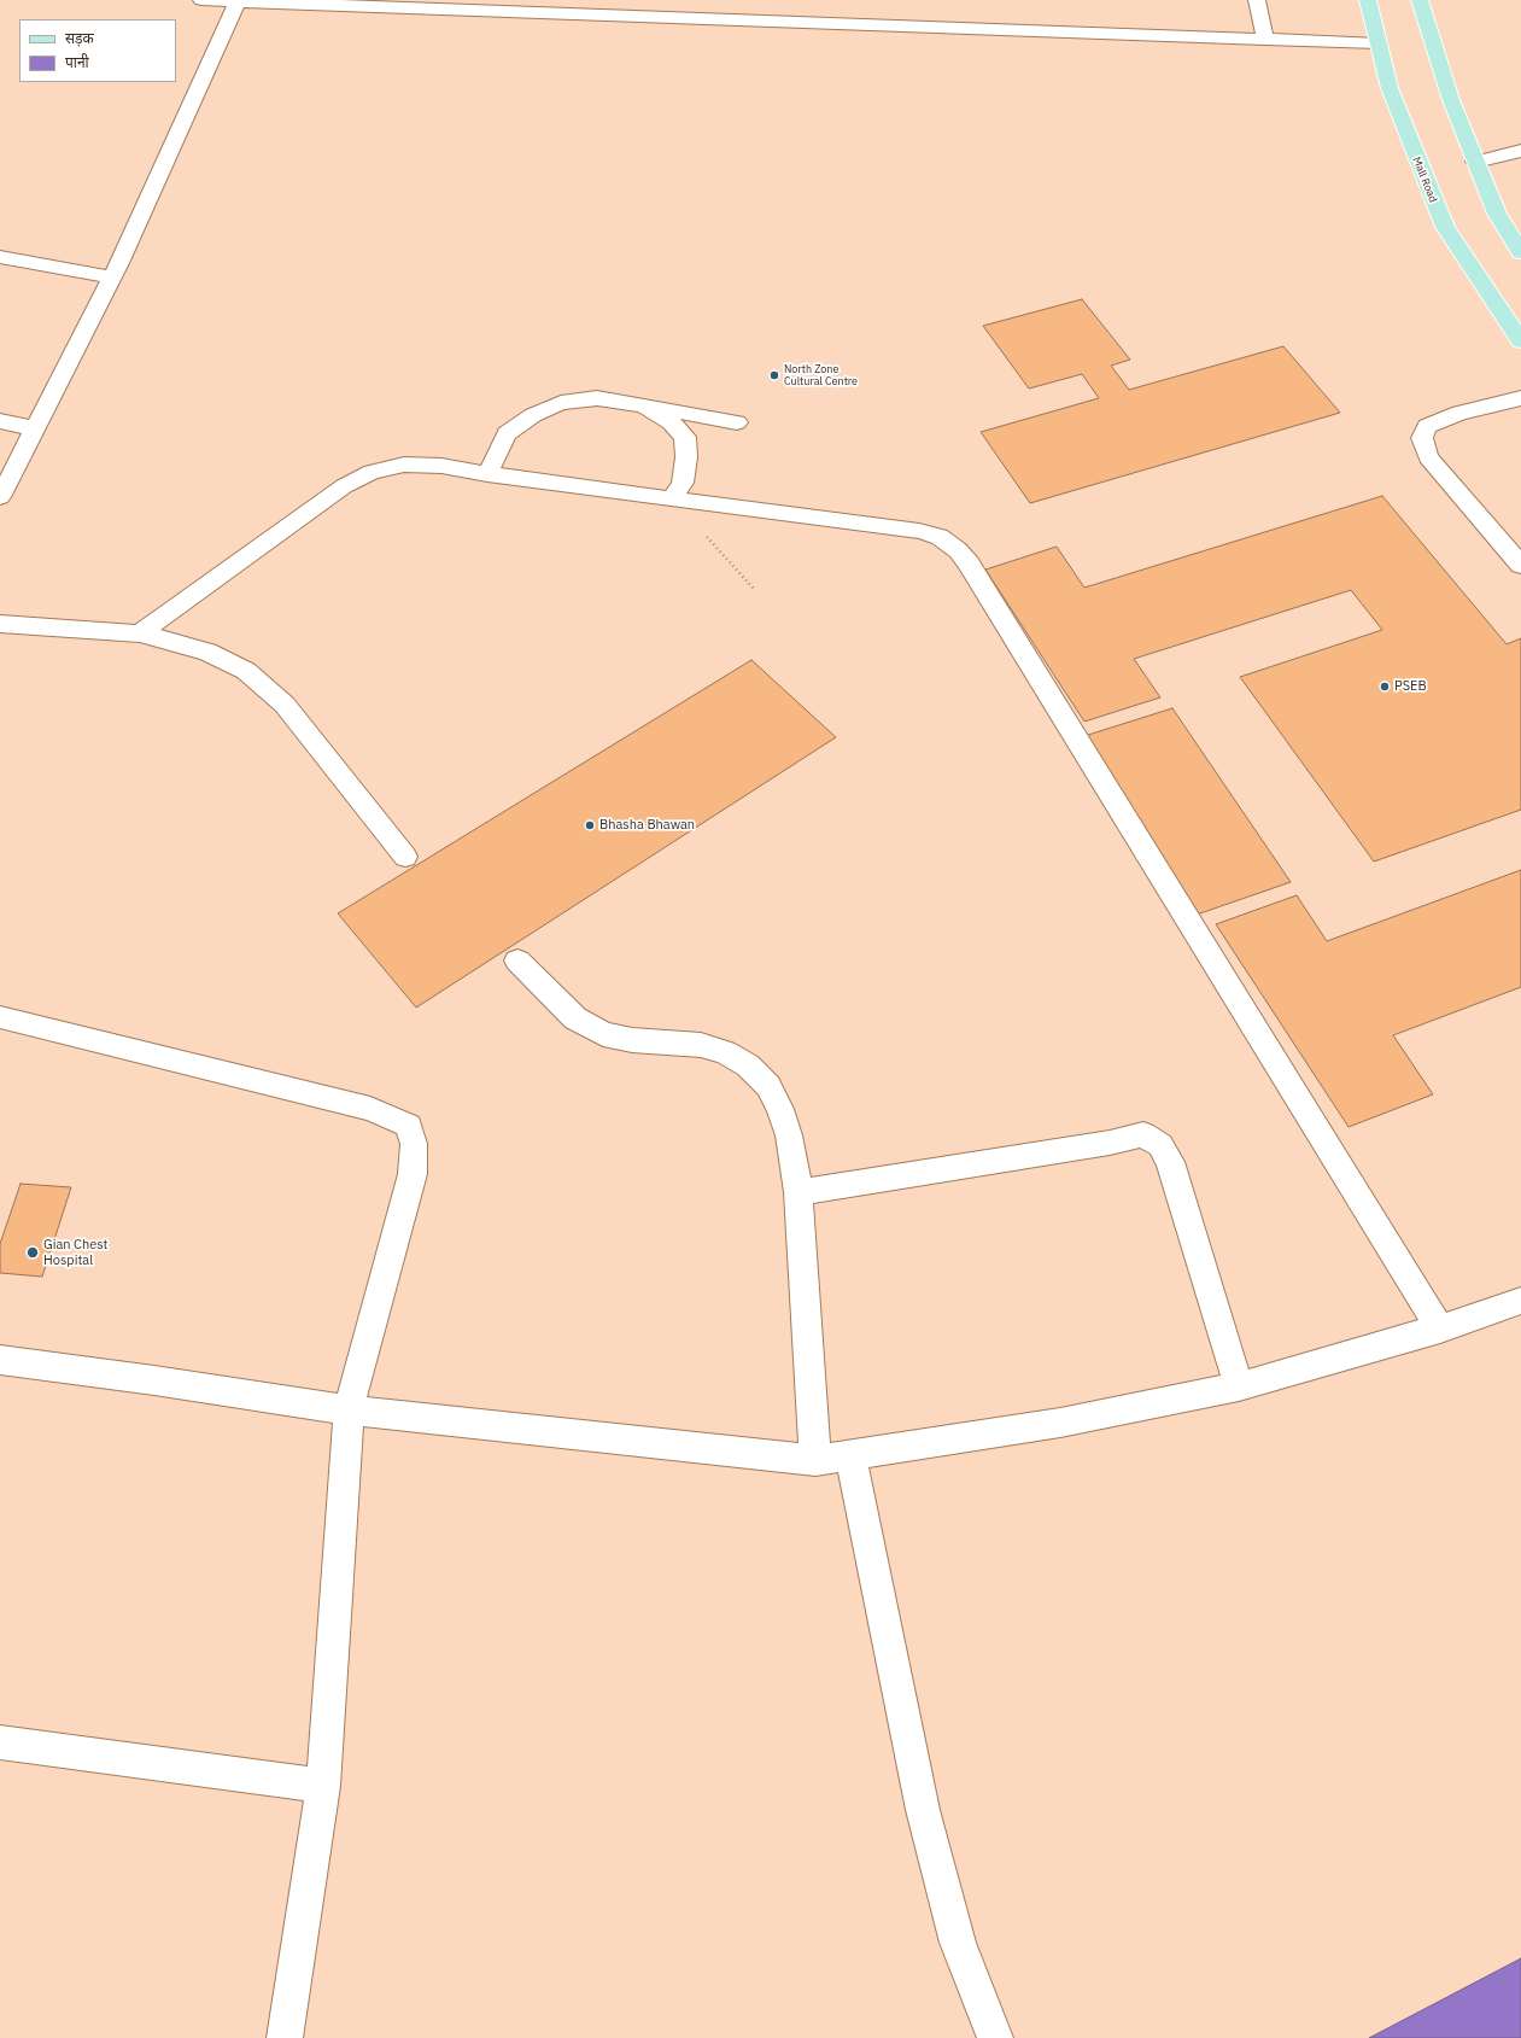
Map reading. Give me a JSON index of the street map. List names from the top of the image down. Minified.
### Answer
{"streets":{"main road":["Mall Road"]},"places":["North Zone Cultural Centre","PSEB","Bhasha Bhawan","Gian Chest Hospital"],"legend":["सड़क","पानी"]}
